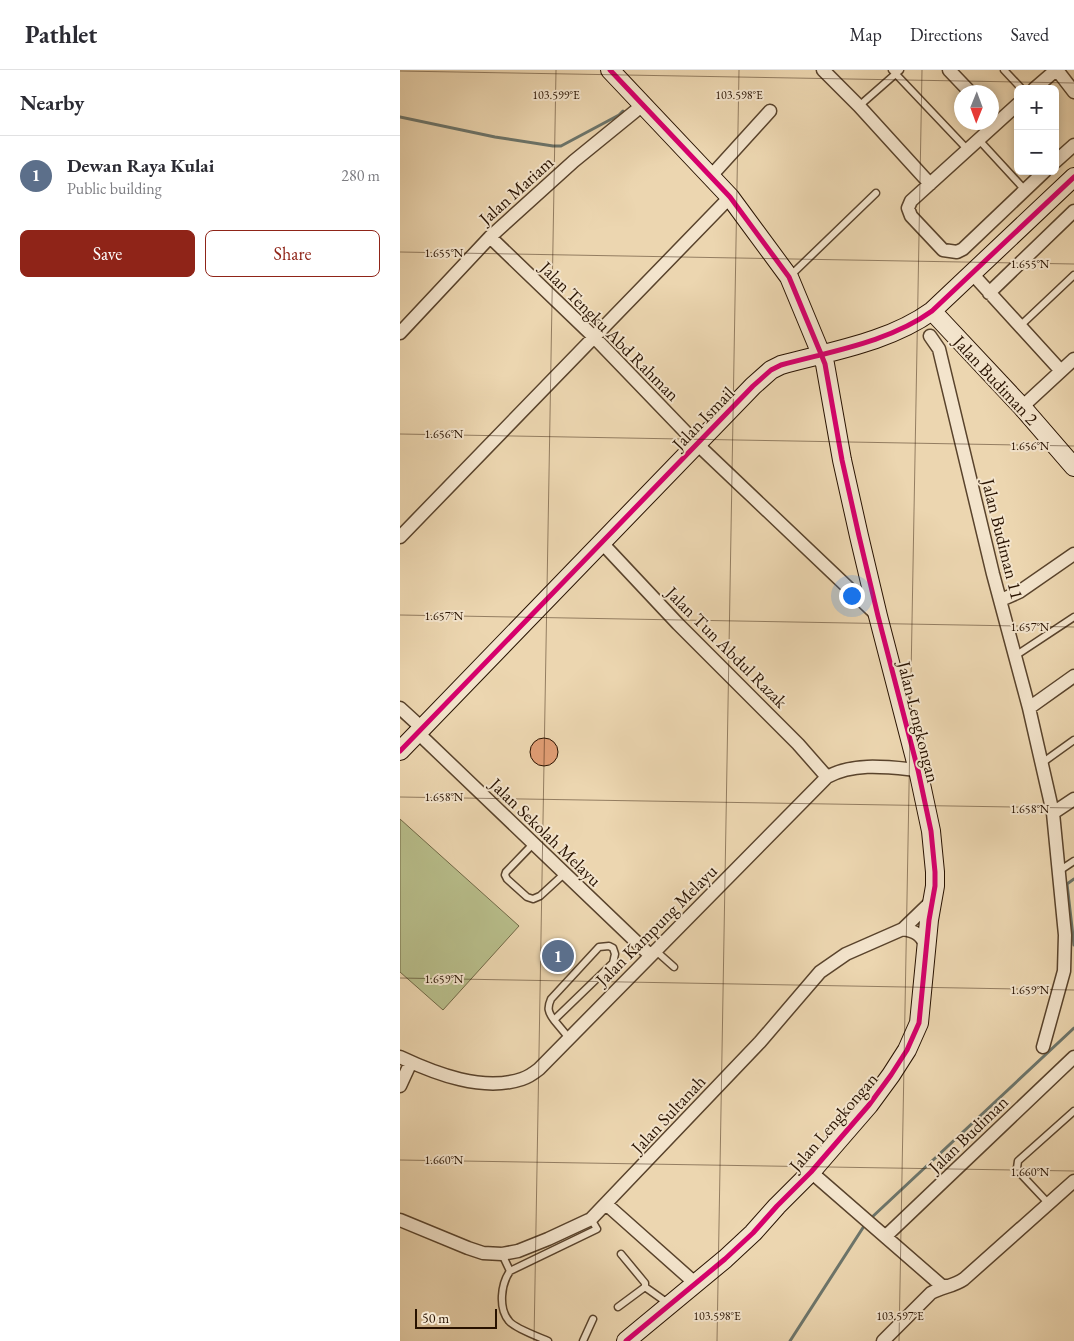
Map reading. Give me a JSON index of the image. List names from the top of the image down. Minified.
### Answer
{"streets":{"street":["Jalan Mariam","Jalan Tengku Abd Rahman","Jalan Budiman 2","Jalan Ismail","Jalan Budiman 11","Jalan Tun Abdul Razak","Jalan Lengkongan","Jalan Sekolah Melayu","Jalan Kampung Melayu","Jalan Sultanah","Jalan Budiman"]},"crossings":[["Jalan Mariam","Jalan Tengku Abd Rahman"],["Jalan Mariam","Jalan Lengkongan"],["Jalan Tengku Abd Rahman","Jalan Ismail"],["Jalan Tengku Abd Rahman","Jalan Lengkongan"],["Jalan Budiman 2","Jalan Ismail"],["Jalan Ismail","Jalan Tun Abdul Razak"],["Jalan Ismail","Jalan Lengkongan"],["Jalan Ismail","Jalan Sekolah Melayu"],["Jalan Tun Abdul Razak","Jalan Kampung Melayu"],["Jalan Lengkongan","Jalan Kampung Melayu"],["Jalan Lengkongan","Jalan Sultanah"],["Jalan Sekolah Melayu","Jalan Kampung Melayu"]],"scale_bar":"50 m","north":"bottom","page":{"header":"Pathlet","nav":["Map","Directions","Saved"],"heading":"Nearby","map_buttons":["+","−"],"list":[{"mark":"1","name":"Dewan Raya Kulai","note":"Public building","value":"280 m"}],"buttons":["Save","Share"],"pins":"1","scale":"50 m"},"coordinates":["103.599°E","103.598°E","1.655°N","1.656°N","1.657°N","1.658°N","1.659°N","1.660°N","103.597°E"]}
